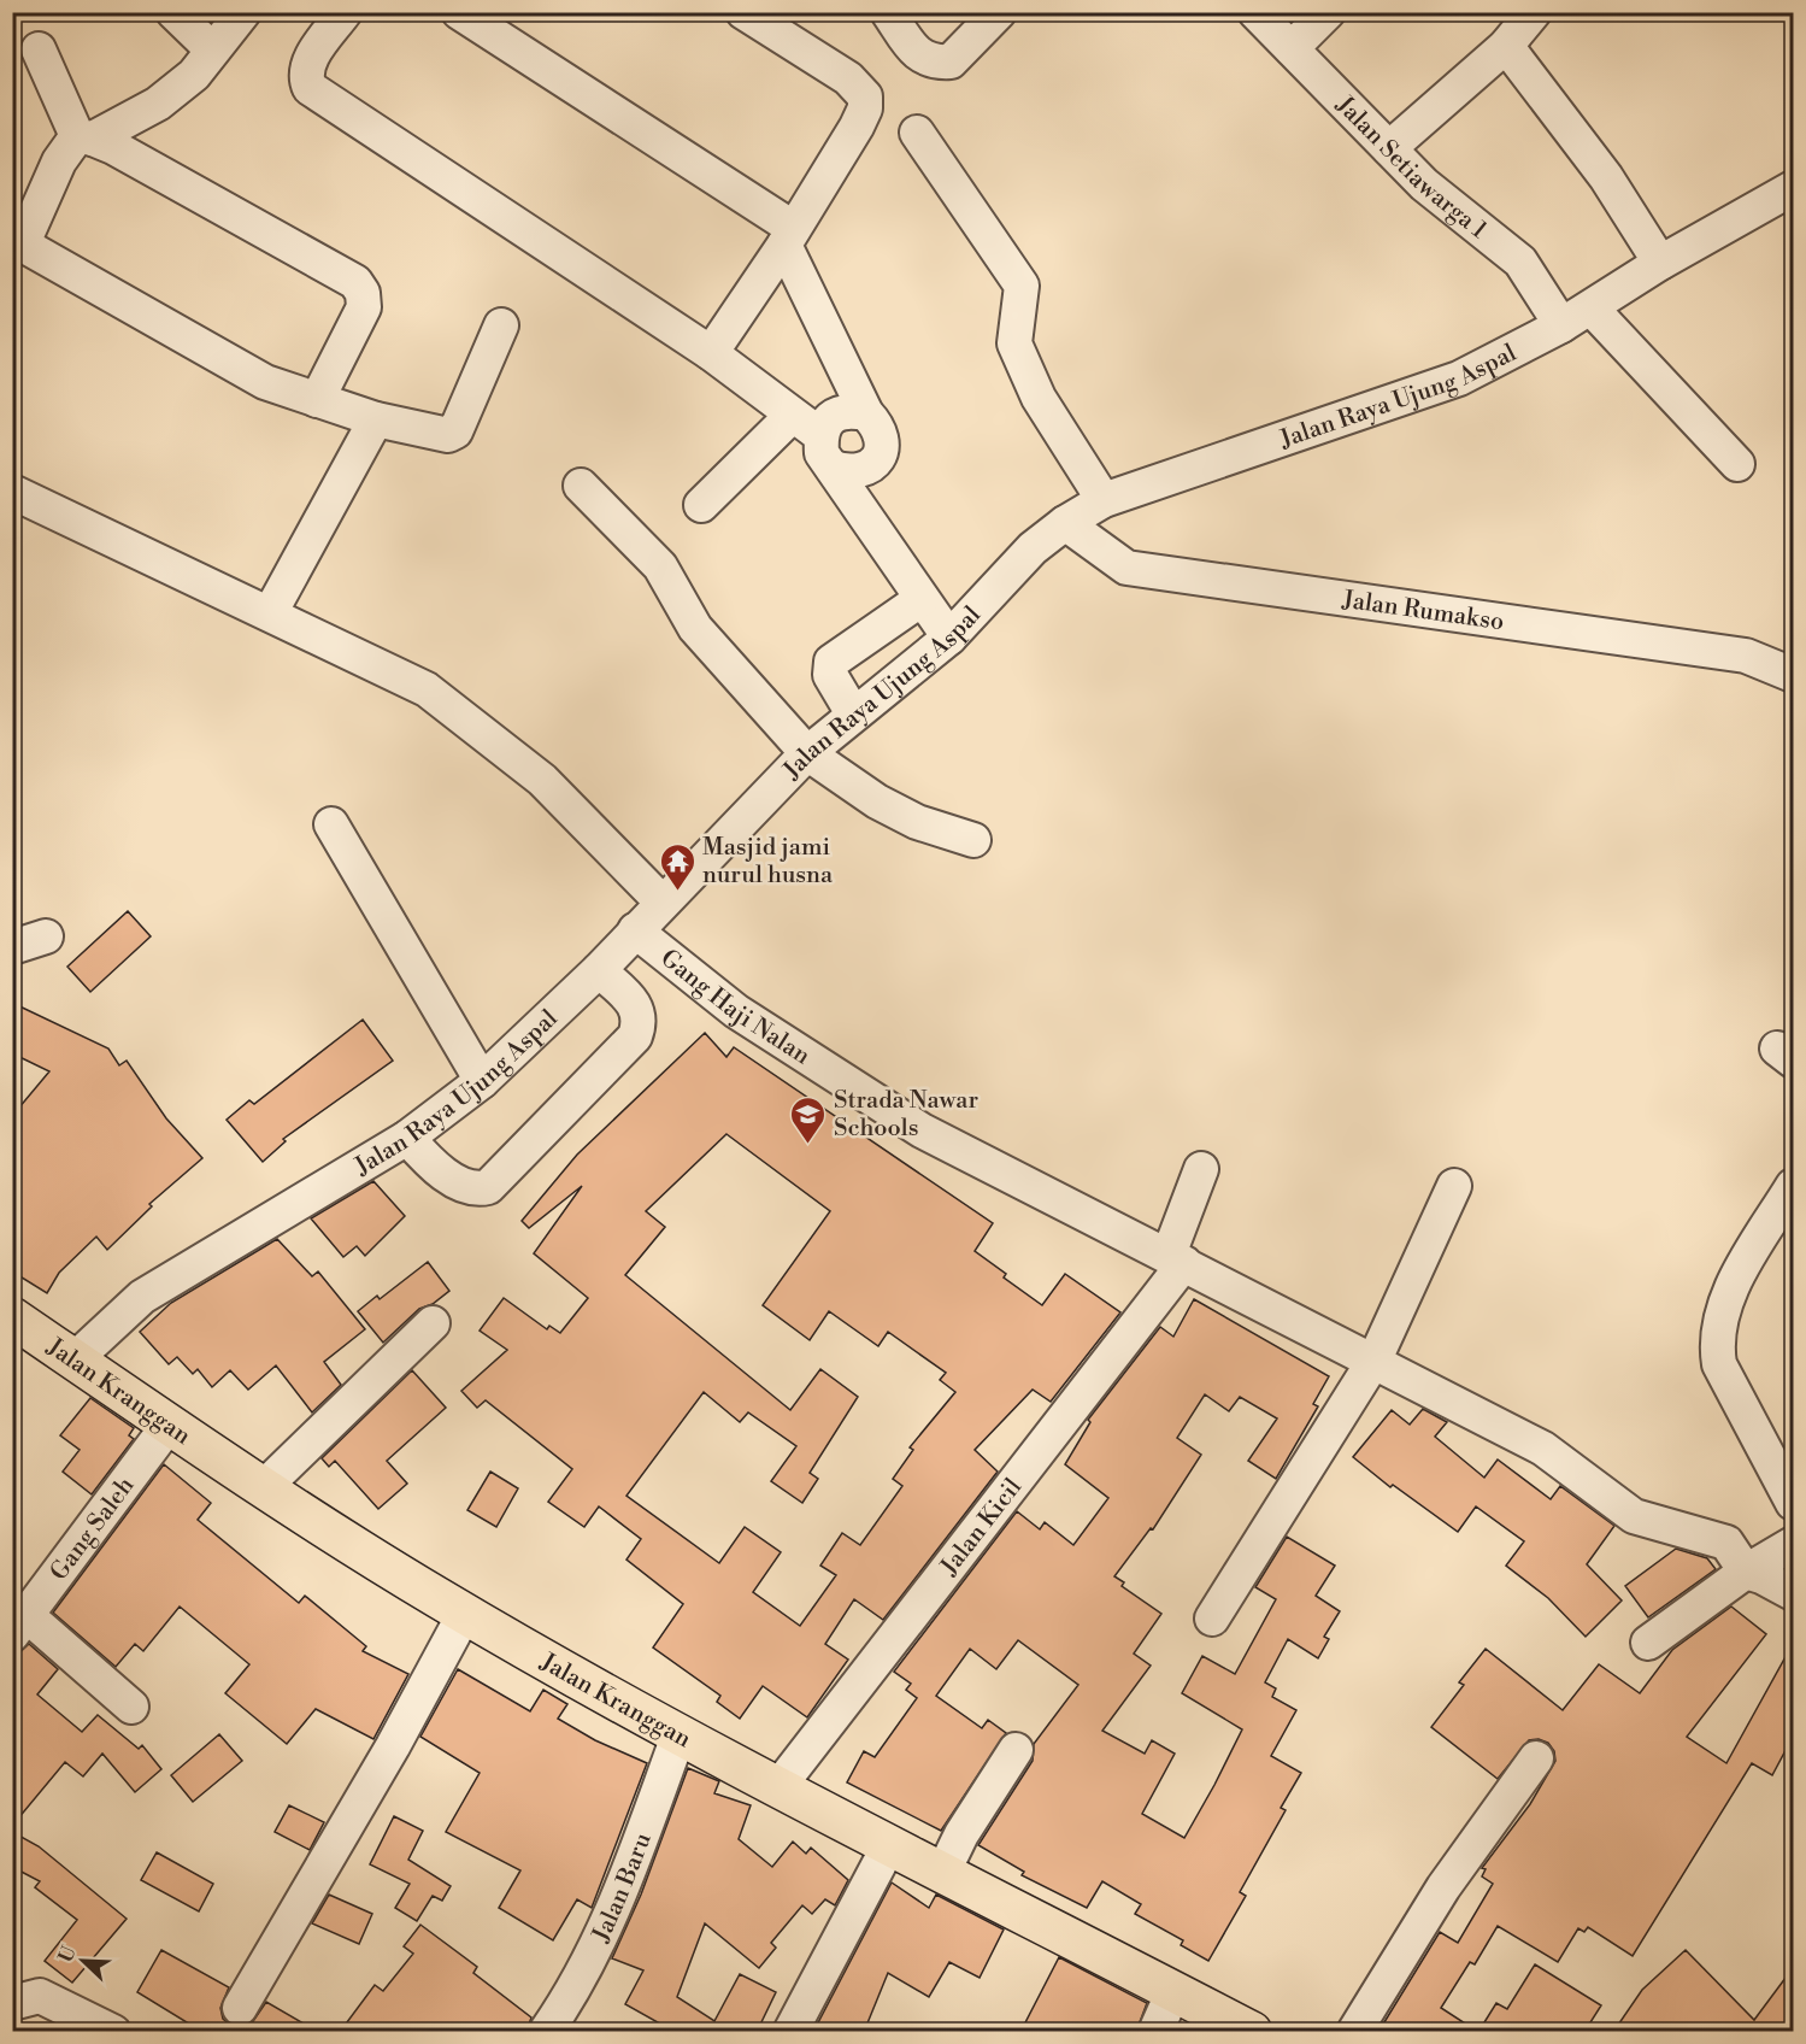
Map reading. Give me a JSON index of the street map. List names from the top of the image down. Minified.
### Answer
{"streets":{"main road":["Jalan Kranggan"],"street":["Jalan Setiawarga 1","Jalan Raya Ujung Aspal","Jalan Rumakso","Gang Haji Nalan","Jalan Kicil","Gang Saleh","Jalan Baru"]},"crossings":[["Jalan Setiawarga 1","Jalan Raya Ujung Aspal"],["Jalan Raya Ujung Aspal","Jalan Rumakso"],["Jalan Raya Ujung Aspal","Gang Haji Nalan"],["Jalan Raya Ujung Aspal","Jalan Kranggan"],["Gang Haji Nalan","Jalan Kicil"],["Jalan Kranggan","Jalan Kicil"],["Jalan Kranggan","Gang Saleh"],["Jalan Kranggan","Jalan Baru"]],"places":{"temple":["Masjid jami nurul husna"],"school or university":["Strada Nawar Schools"]},"north":"top left"}
